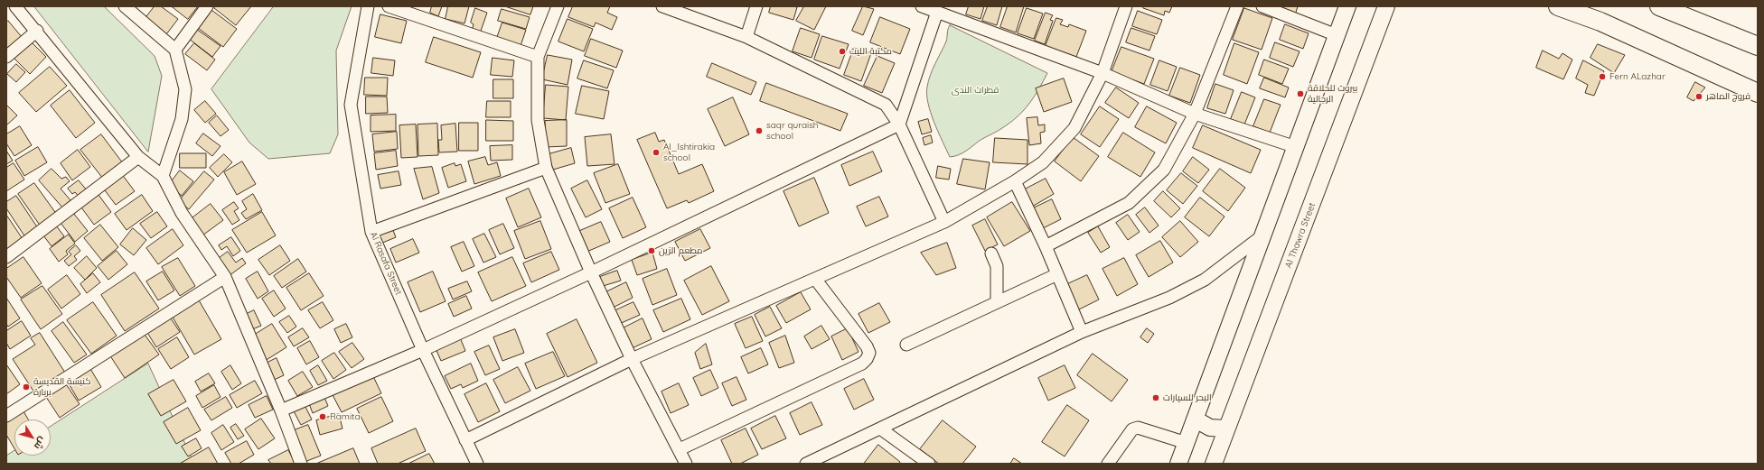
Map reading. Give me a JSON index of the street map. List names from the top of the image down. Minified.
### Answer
{"streets":{"main road":["Al Thawra Street"],"street":["Al Rasafa Street"]},"parks":["قطرات الندى"],"places":["مكتبة الليث","Fern ALazhar","بيروت للحلاقة الرجالية","فروج الماهر","saqr quraish school","Al_Ishtirakia school","مطعم الزين","كنيسة القديسة بربارة","البحر للسيارات","Ramita"],"north":"bottom right"}
